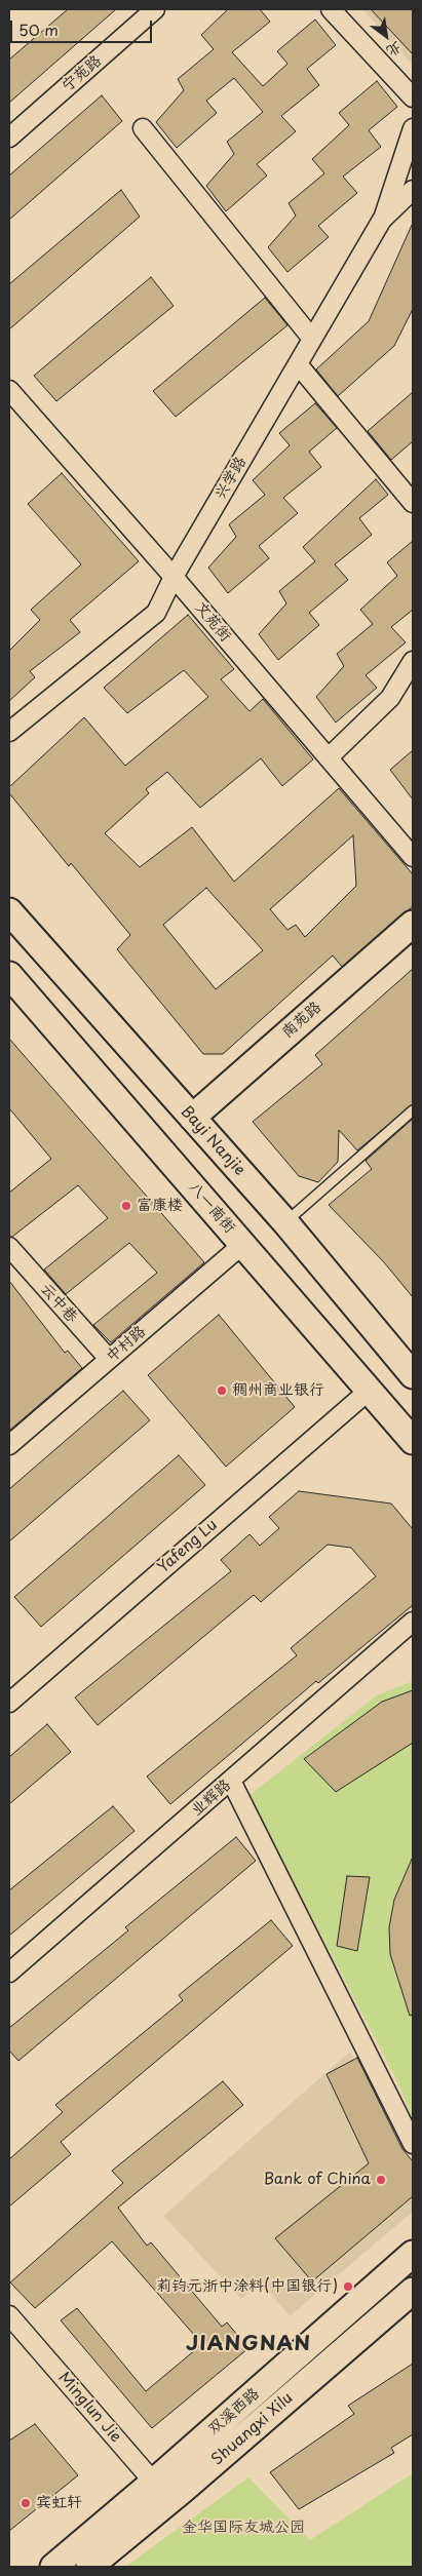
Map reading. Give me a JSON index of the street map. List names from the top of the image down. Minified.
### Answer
{"streets":{"main road":["南苑路","Bayi Nanjie","八一南街","双溪西路","Shuangxi Xilu"],"street":["宁苑路","兴学路","文苑街","云中巷","中村路","Yafeng Lu","业辉路","Minglun Jie"]},"crossings":[["兴学路","文苑街"],["南苑路","Bayi Nanjie"],["八一南街","中村路"],["八一南街","Yafeng Lu"],["云中巷","中村路"],["Minglun Jie","双溪西路"],["Minglun Jie","Shuangxi Xilu"],["双溪西路","Shuangxi Xilu"]],"districts":["JIANGNAN"],"parks":["金华国际友城公园"],"places":["富康楼","稠州商业银行","Bank of China","莉钧元浙中涂料(中国银行)","宾虹轩"],"scale_bar":"50 m","north":"bottom right"}
